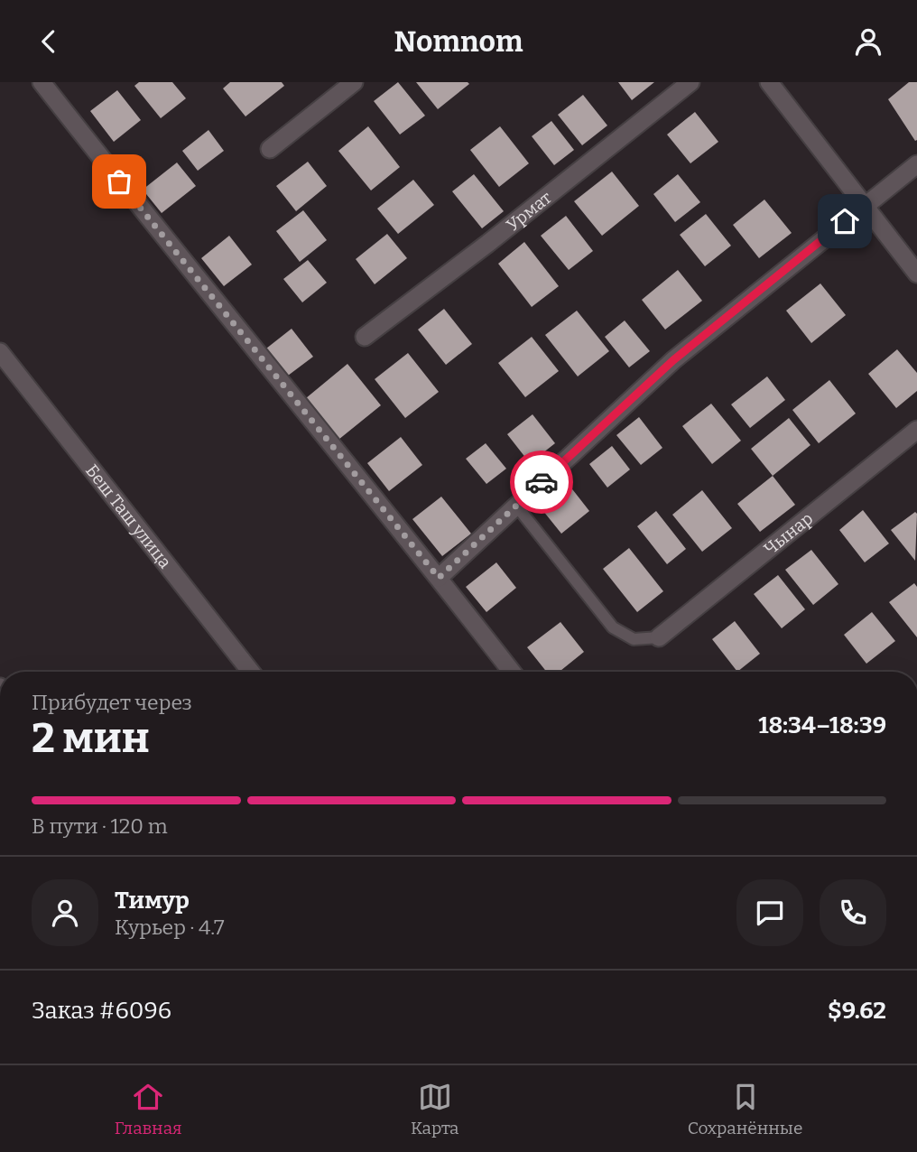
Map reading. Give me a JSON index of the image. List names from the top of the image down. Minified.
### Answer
{"streets":{"street":["Урмат","Беш Таш улица","Чынар"]},"page":{"header":"Nomnom","heading":["2 мин","Прибудет через","18:34–18:39"],"panel":["Тимур","Курьер · 4.7","Заказ #6096","$9.62"],"bar":"В пути · 120 m","tabs":["Главная","Карта","Сохранённые"]}}
